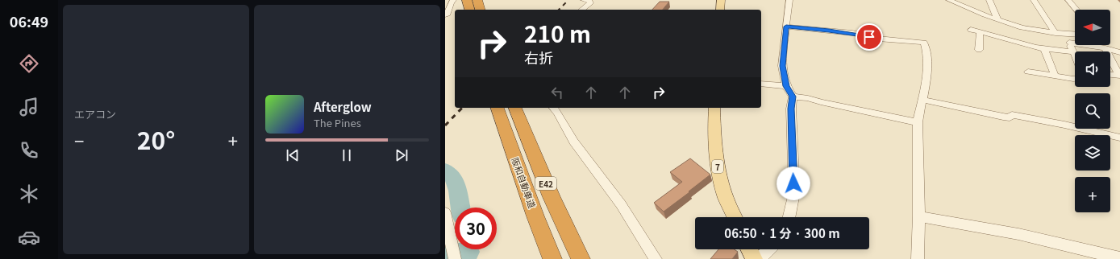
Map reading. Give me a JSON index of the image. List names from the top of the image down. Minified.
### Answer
{"streets":{"highway":["阪和自動車道","E42"],"main road":["7"]},"north":"left","page":{"tabs":"06:49","tile":"エアコン","map_buttons":"+","turn":["210 m","右折"],"song":["Afterglow","The Pines"],"heat":["−","20°","+"],"limit":"30","trip":"06:50 · 1 分 · 300 m"}}
